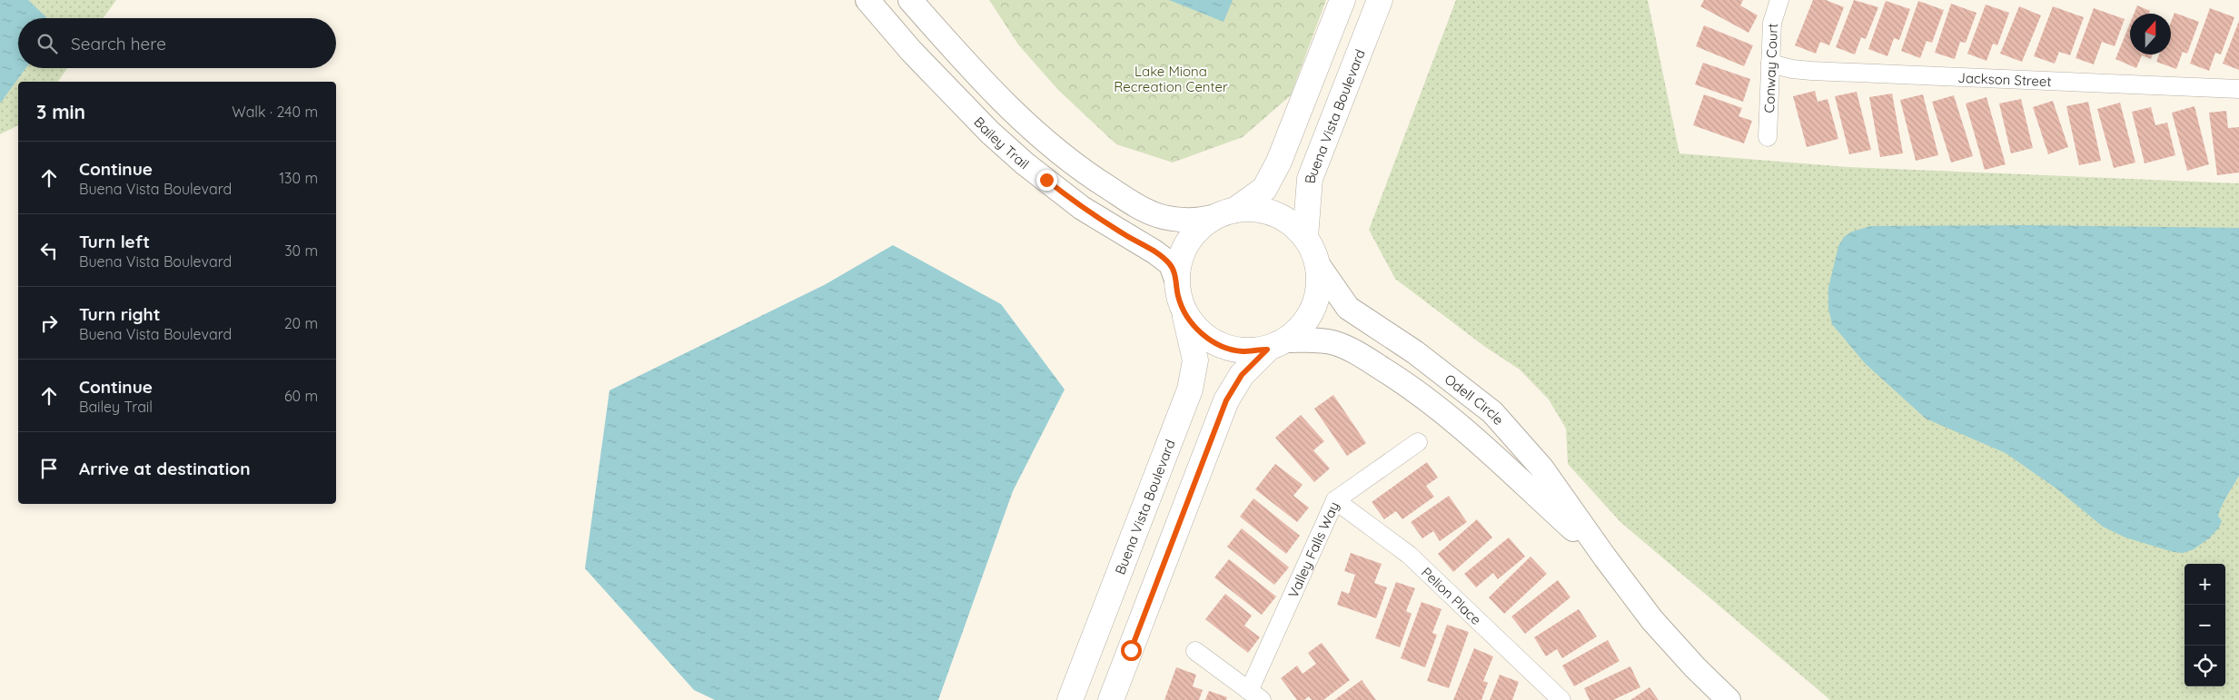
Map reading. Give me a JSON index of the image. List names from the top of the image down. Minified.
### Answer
{"streets":{"main road":["Buena Vista Boulevard"],"street":["Conway Court","Jackson Street","Bailey Trail","Odell Circle","Valley Falls Way","Pelion Place"]},"crossings":[["Conway Court","Jackson Street"],["Buena Vista Boulevard","Bailey Trail"],["Buena Vista Boulevard","Odell Circle"],["Bailey Trail","Odell Circle"],["Valley Falls Way","Pelion Place"]],"parks":["Lake Miona Recreation Center"],"north":"top","page":{"search":"Search here","heading":["3 min","Walk · 240 m"],"list":[["Continue","Buena Vista Boulevard","130 m"],["Turn left","Buena Vista Boulevard","30 m"],["Turn right","Buena Vista Boulevard","20 m"],["Continue","Bailey Trail","60 m"],"Arrive at destination"],"map_buttons":["+","−"]}}
